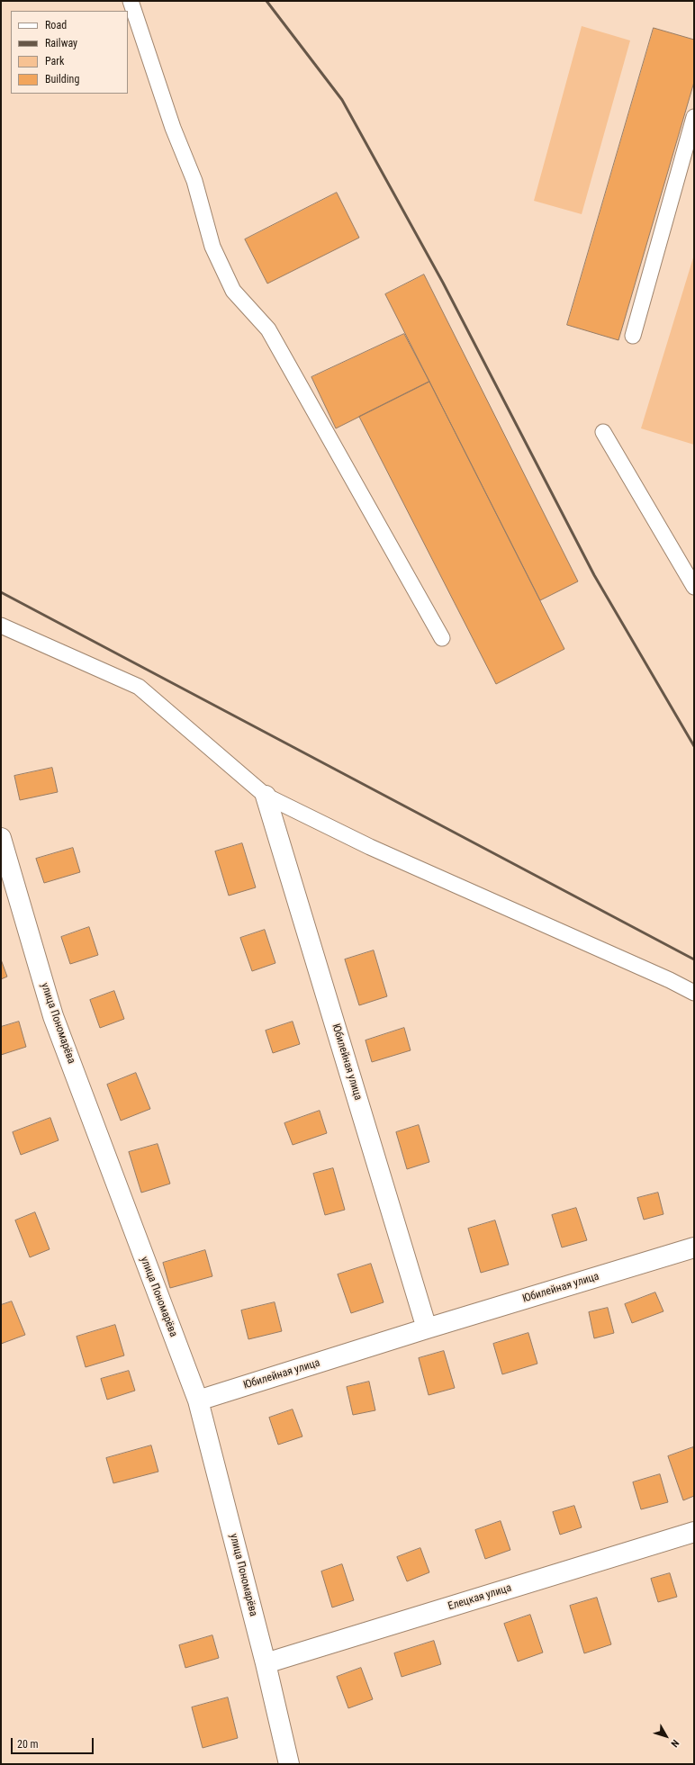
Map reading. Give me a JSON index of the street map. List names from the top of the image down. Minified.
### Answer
{"streets":{"street":["улица Пономарёва","Юбилейная улица","Елецкая улица"]},"crossings":[["улица Пономарёва","Юбилейная улица"],["улица Пономарёва","Елецкая улица"]],"legend":["Road","Railway","Park","Building"],"scale_bar":"20 m","north":"bottom right"}
